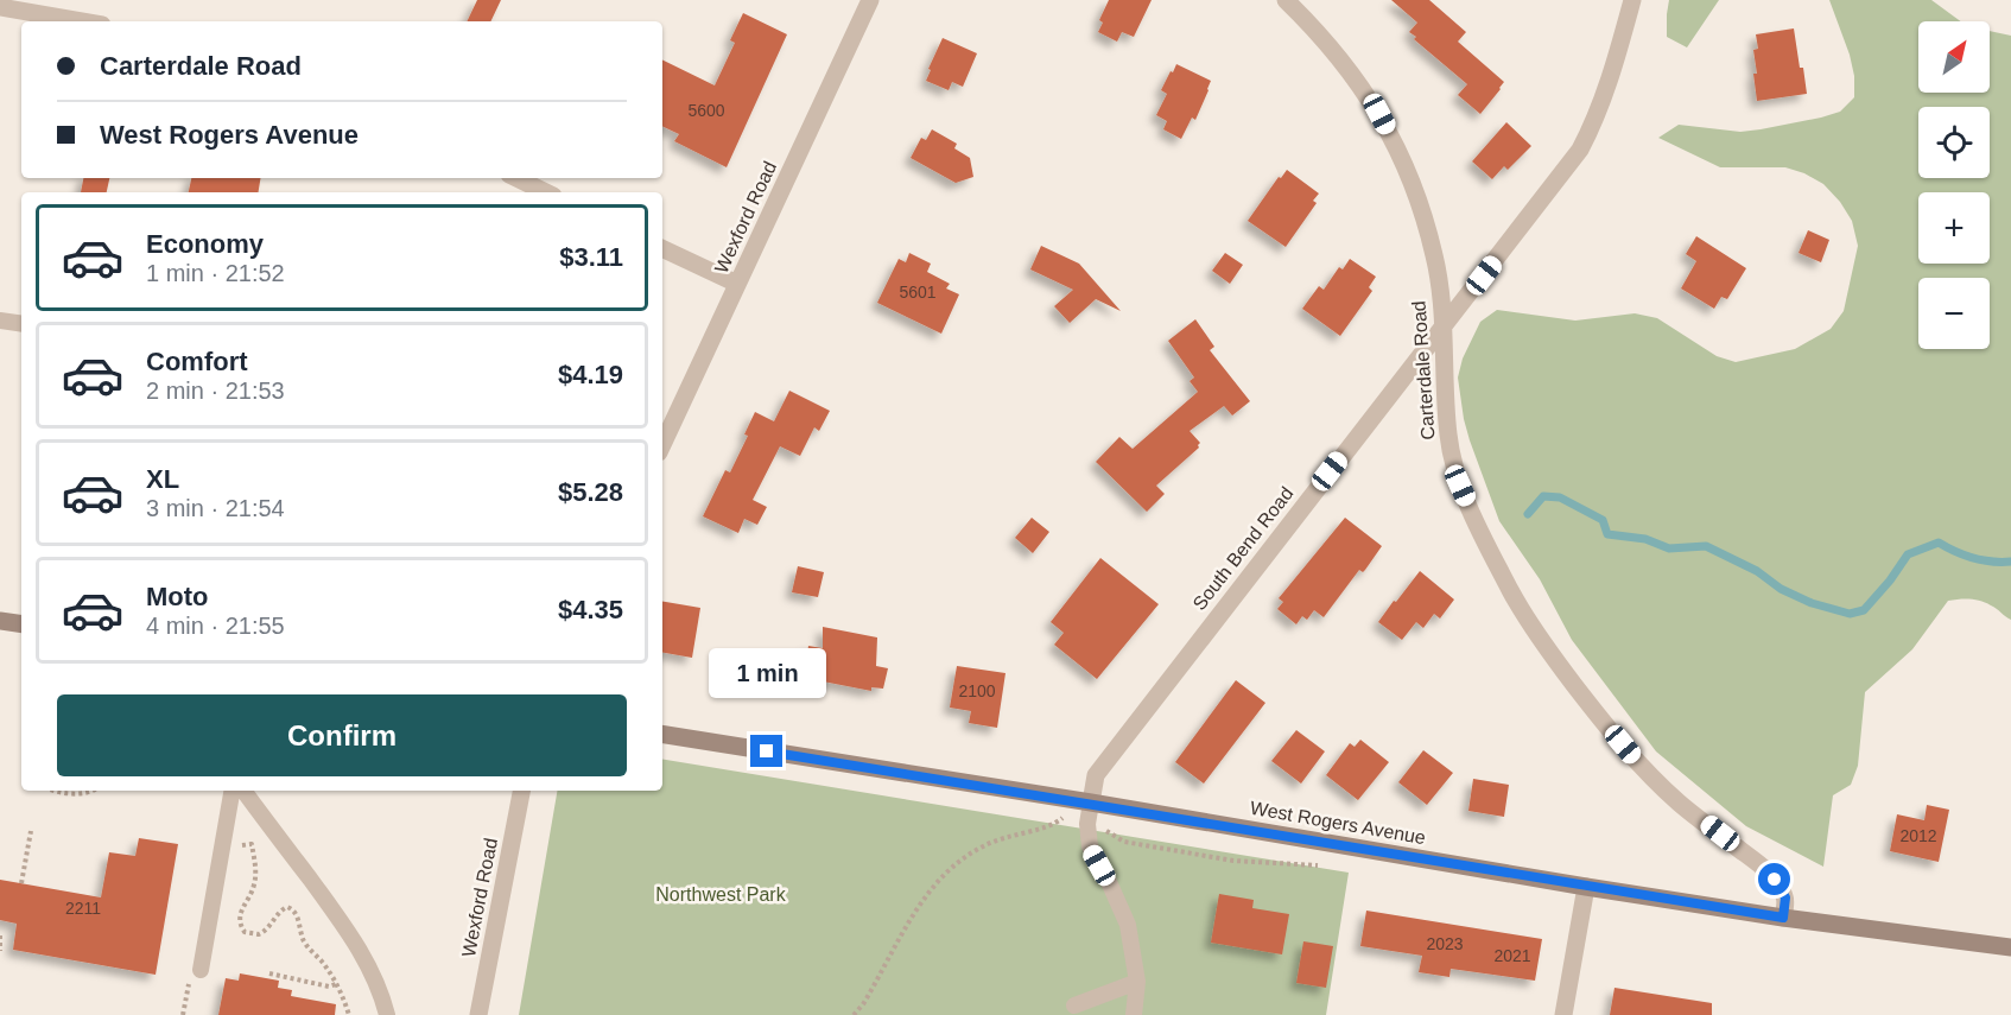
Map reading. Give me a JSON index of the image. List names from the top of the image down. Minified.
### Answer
{"streets":{"street":["Wexford Road","Carterdale Road","South Bend Road","West Rogers Avenue"]},"crossings":[["Carterdale Road","South Bend Road"],["Carterdale Road","West Rogers Avenue"],["South Bend Road","West Rogers Avenue"]],"parks":["Northwest Park"],"house_numbers":["5600","5601","2100","2012","2211","2023","2021"],"north":"top right","page":{"map_buttons":["+","−"],"banner":["Carterdale Road","West Rogers Avenue"],"list":[{"name":"Economy","note":"1 min · 21:52","value":"$3.11"},{"name":"Comfort","note":"2 min · 21:53","value":"$4.19"},{"name":"XL","note":"3 min · 21:54","value":"$5.28"},{"name":"Moto","note":"4 min · 21:55","value":"$4.35"}],"bubble":"1 min","buttons":"Confirm"}}
